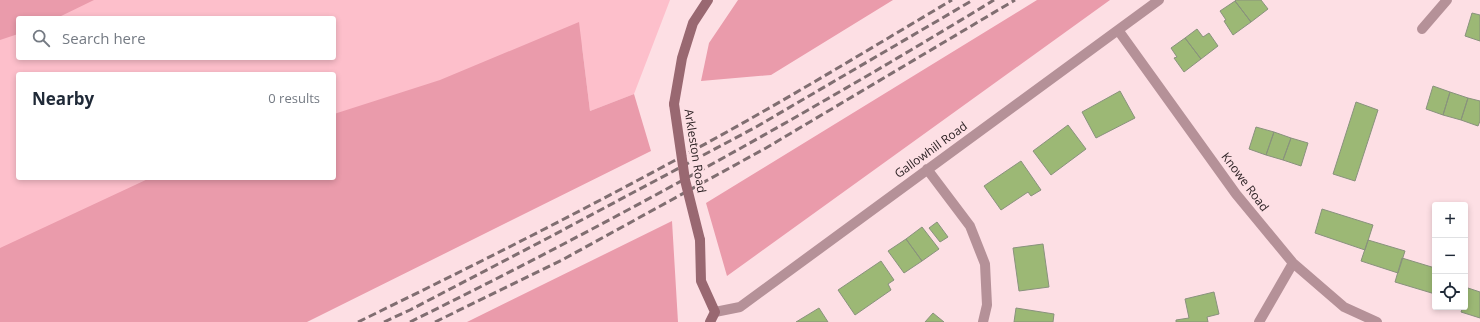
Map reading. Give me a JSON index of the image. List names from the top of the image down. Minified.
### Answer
{"streets":{"street":["Gallowhill Road","Arkleston Road","Knowe Road"]},"crossings":[["Gallowhill Road","Arkleston Road"],["Gallowhill Road","Knowe Road"]],"page":{"search":"Search here","heading":["Nearby","0 results"],"map_buttons":["+","−"]}}
